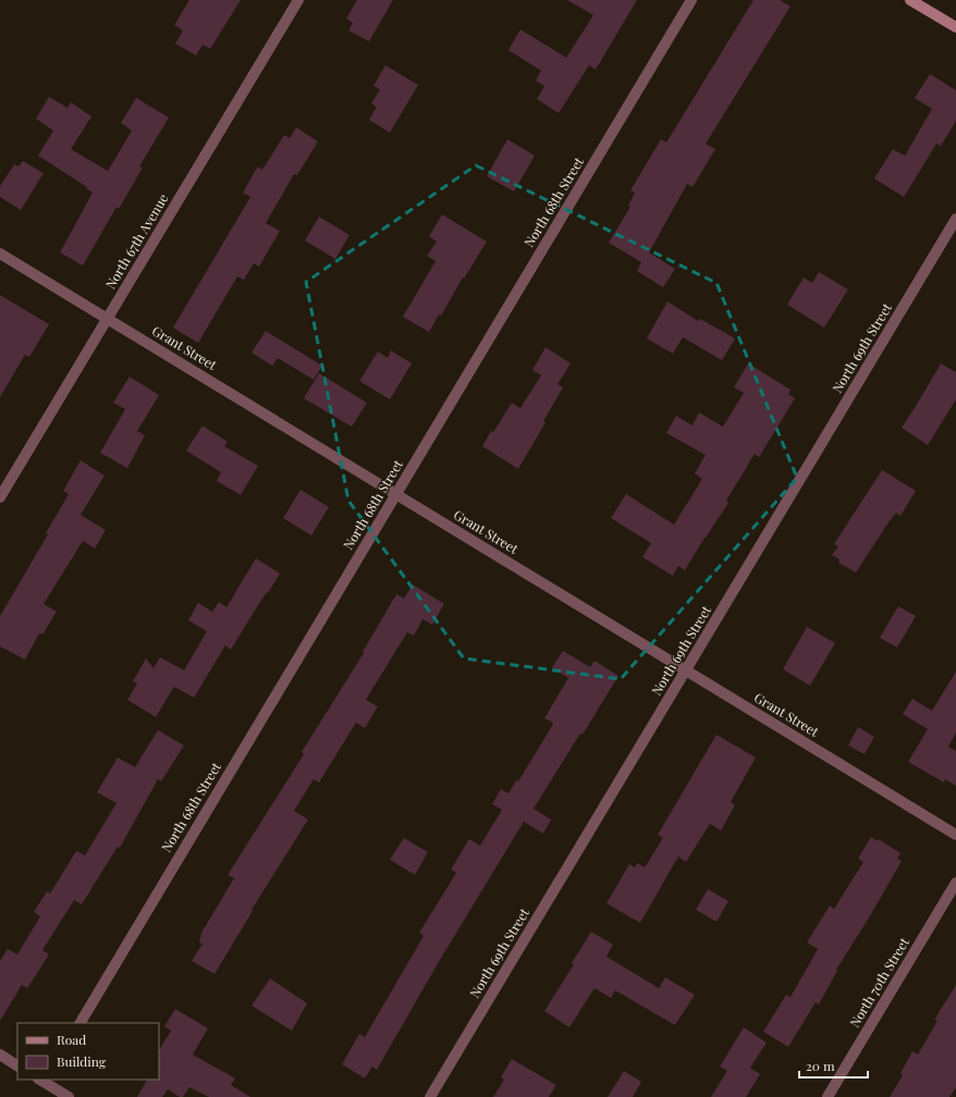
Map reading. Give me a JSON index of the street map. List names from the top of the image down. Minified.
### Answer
{"streets":{"street":["North 68th Street","North 67th Avenue","Grant Street","North 69th Street","North 70th Street"]},"crossings":[["North 68th Street","Grant Street"],["North 67th Avenue","Grant Street"],["Grant Street","North 69th Street"]],"legend":["Road","Building"],"scale_bar":"20 m"}
